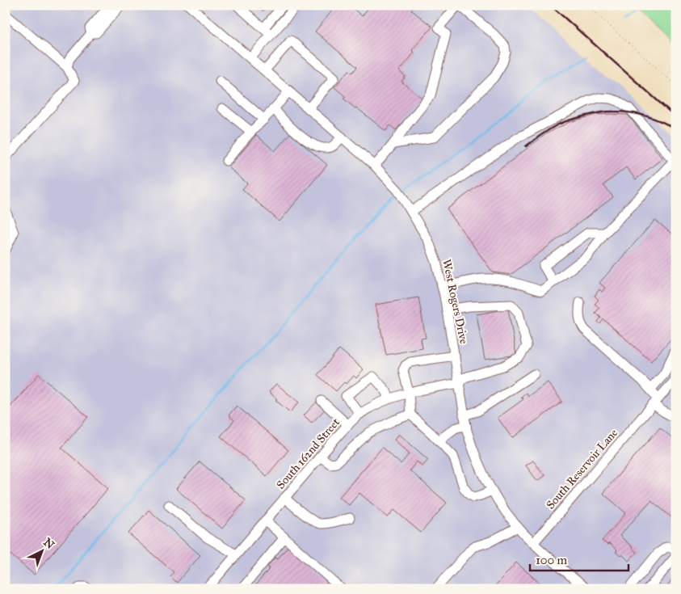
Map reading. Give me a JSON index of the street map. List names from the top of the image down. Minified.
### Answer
{"streets":{"street":["West Rogers Drive","South 162nd Street","South Reservoir Lane"]},"crossings":[["West Rogers Drive","South 162nd Street"],["West Rogers Drive","South Reservoir Lane"]],"scale_bar":"100 m","north":"top right"}
